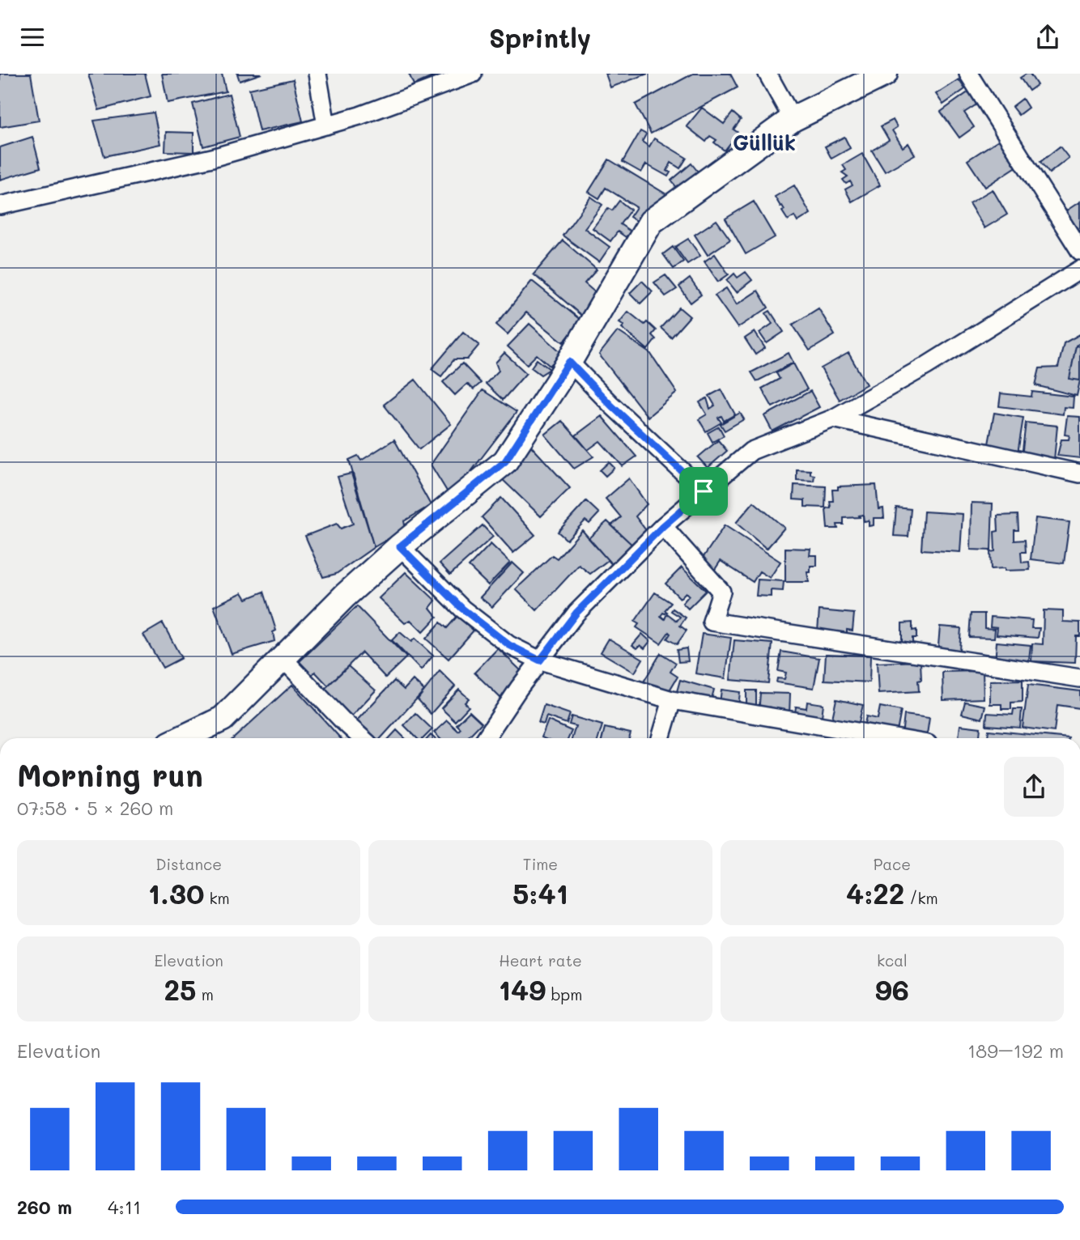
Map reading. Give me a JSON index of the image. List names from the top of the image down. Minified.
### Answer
{"districts":["Güllük"],"page":{"header":"Sprintly","heading":["Morning run","07:58 · 5 × 260 m"],"stats":[["Distance","1.30 km"],["Time","5:41"],["Pace","4:22 /km"],["Elevation","25 m"],["Heart rate","149 bpm"],["kcal","96"]],"chart":["Elevation","189–192 m"],"list":[{"name":"260 m","note":"4:11"}]}}
